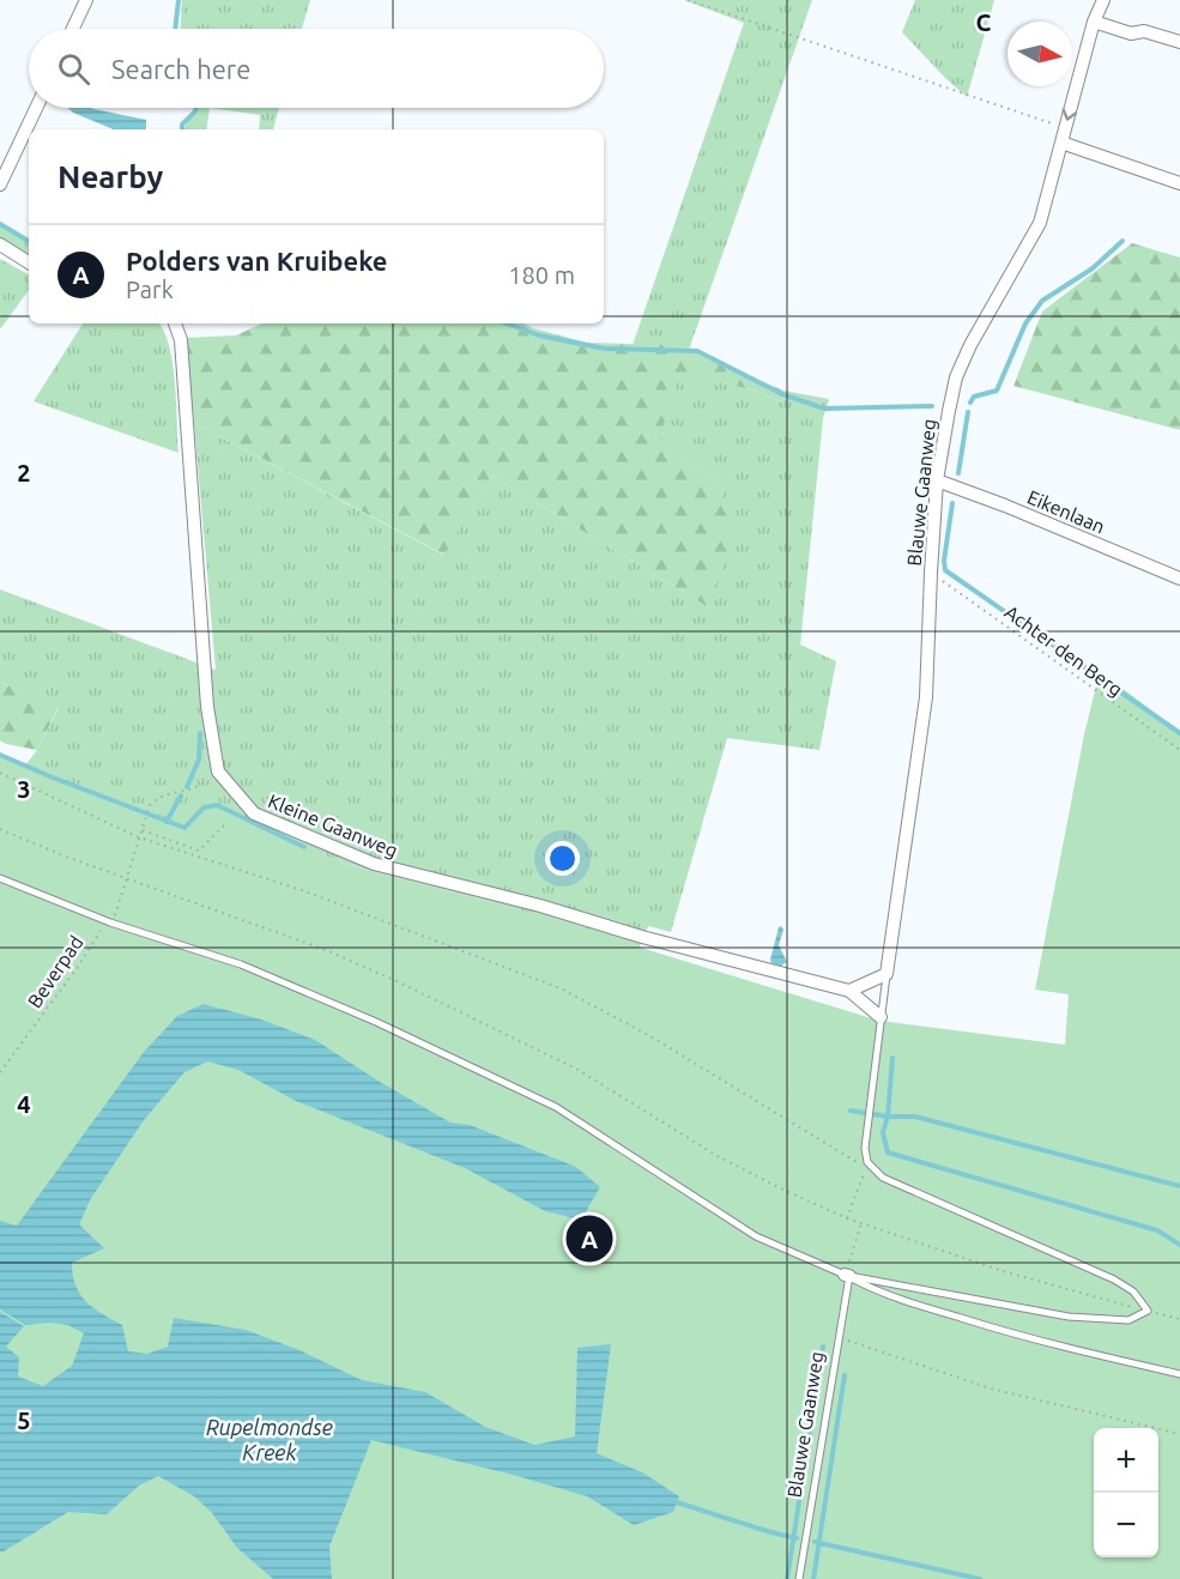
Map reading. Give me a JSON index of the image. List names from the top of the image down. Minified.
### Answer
{"streets":{"street":["Blauwe Gaanweg","Eikenlaan","Kleine Gaanweg"],"path":["Achter den Berg","Beverpad"]},"crossings":[["Blauwe Gaanweg","Eikenlaan"],["Blauwe Gaanweg","Achter den Berg"],["Kleine Gaanweg","Beverpad"]],"water":["Rupelmondse Kreek"],"north":"right","page":{"search":"Search here","heading":"Nearby","list":[{"mark":"A","name":"Polders van Kruibeke","note":"Park","value":"180 m"}],"pins":"A","map_buttons":["+","−"]},"grid":{"columns":["C"],"rows":["2","3","4","5"]}}
